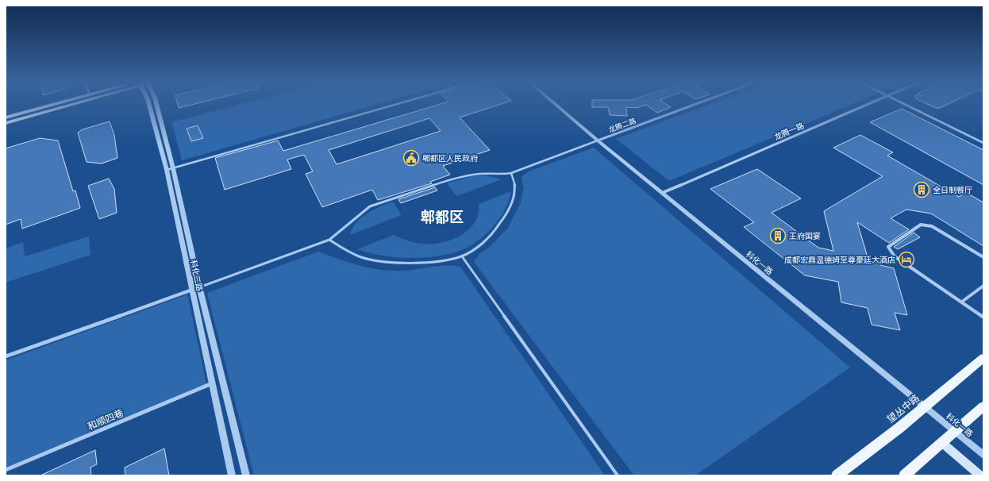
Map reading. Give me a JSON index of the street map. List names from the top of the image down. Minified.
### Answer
{"streets":{"main road":["望丛中路"],"street":["龙腾二路","龙腾一路","科化一路","科化二路","和顺四巷"]},"crossings":[["龙腾二路","科化一路"],["龙腾一路","科化一路"],["科化一路","望丛中路"],["科化二路","和顺四巷"]],"districts":["郫都区"],"places":{"public building":["郫都区人民政府"],"building":["全日制餐厅","王府国宴"],"hotel":["成都宏鼎温德姆至尊豪廷大酒店"]}}
